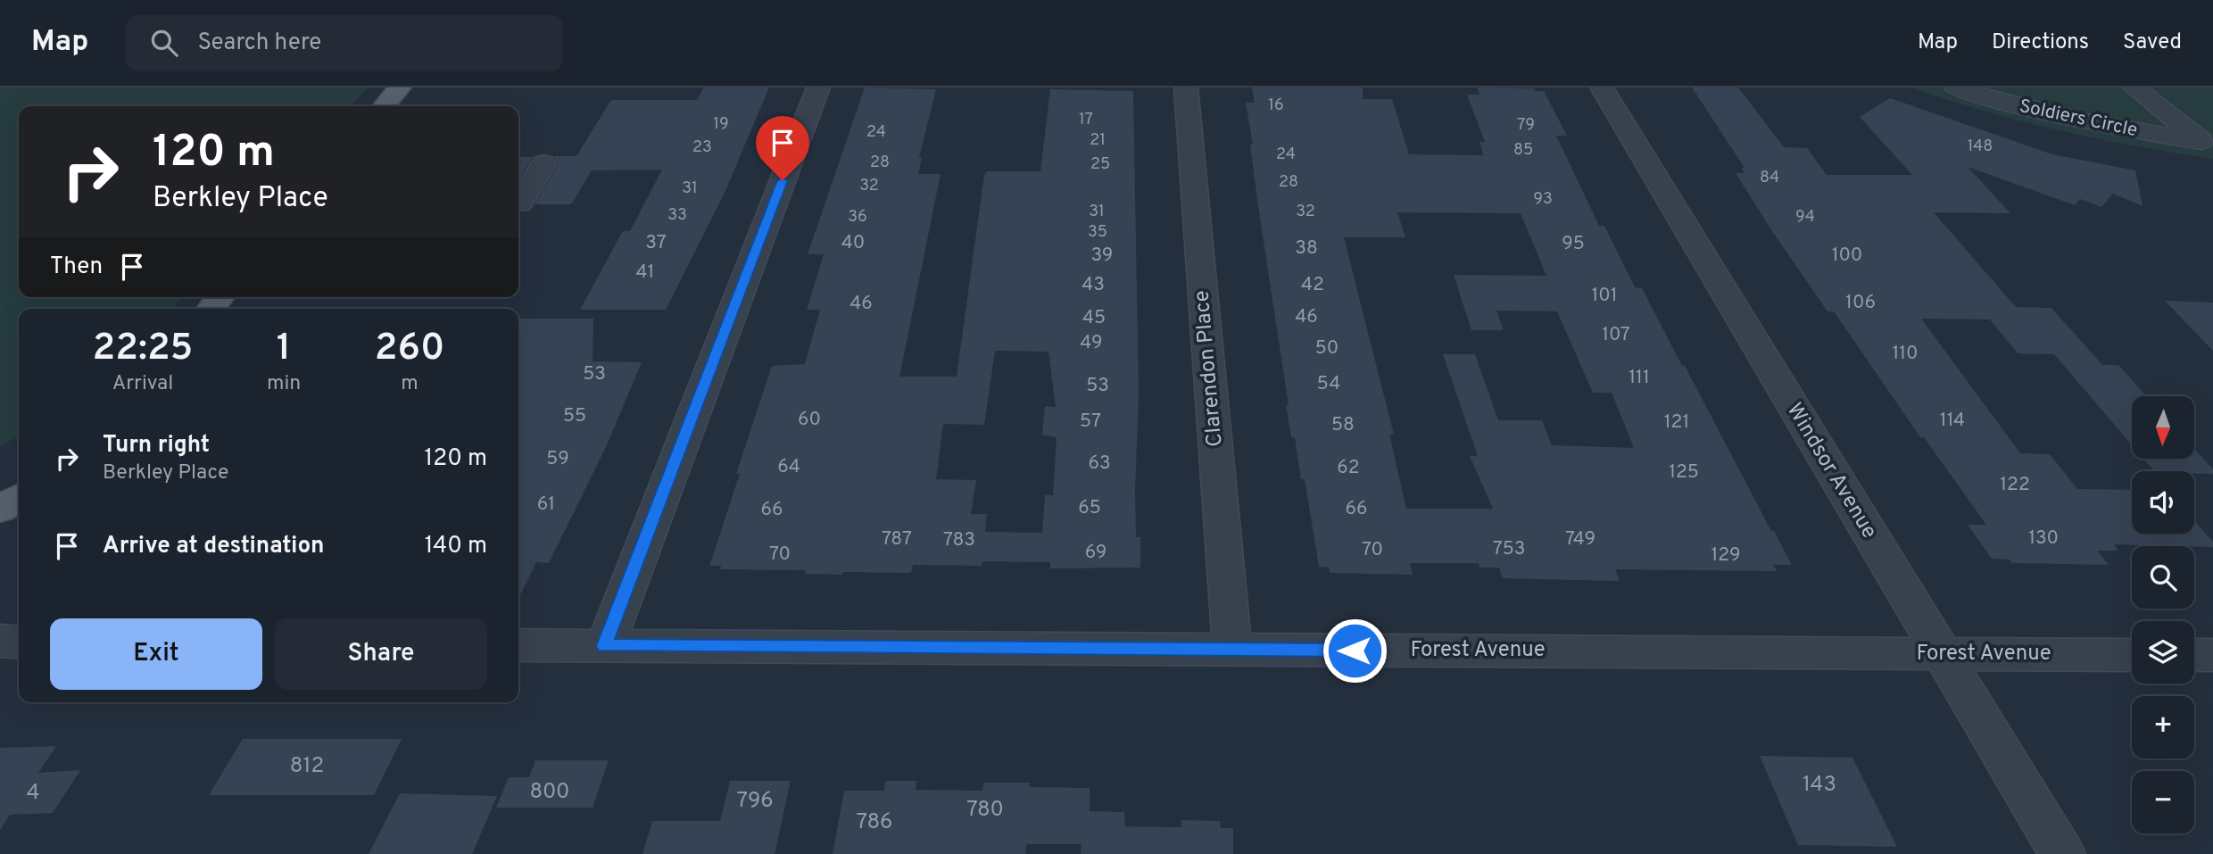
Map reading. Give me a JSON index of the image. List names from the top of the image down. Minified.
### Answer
{"streets":{"street":["Soldiers Circle","Clarendon Place","Windsor Avenue","Forest Avenue"]},"crossings":[["Clarendon Place","Forest Avenue"],["Windsor Avenue","Forest Avenue"]],"house_numbers":["16","17","19","79","24","21","148","23","85","24","28","25","84","28","32","31","93","31","32","33","36","94","35","37","40","95","38","39","100","41","43","42","101","106","46","46","45","107","49","50","110","53","111","54","53","55","60","114","57","121","58","59","63","64","62","125","122","61","65","66","66","130","787","749","783","753","70","69","70","129","812","143","800","4","796","780","786"],"north":"bottom","page":{"header":"Map","search":"Search here","nav":["Map","Directions","Saved"],"turn":["120 m","Berkley Place"],"then":"Then","eta":["22:25","Arrival","1","min","260","m"],"map_buttons":["+","−"],"list":[{"name":"Turn right","note":"Berkley Place","value":"120 m"},{"name":"Arrive at destination","value":"140 m"}],"buttons":["Exit","Share"]}}
